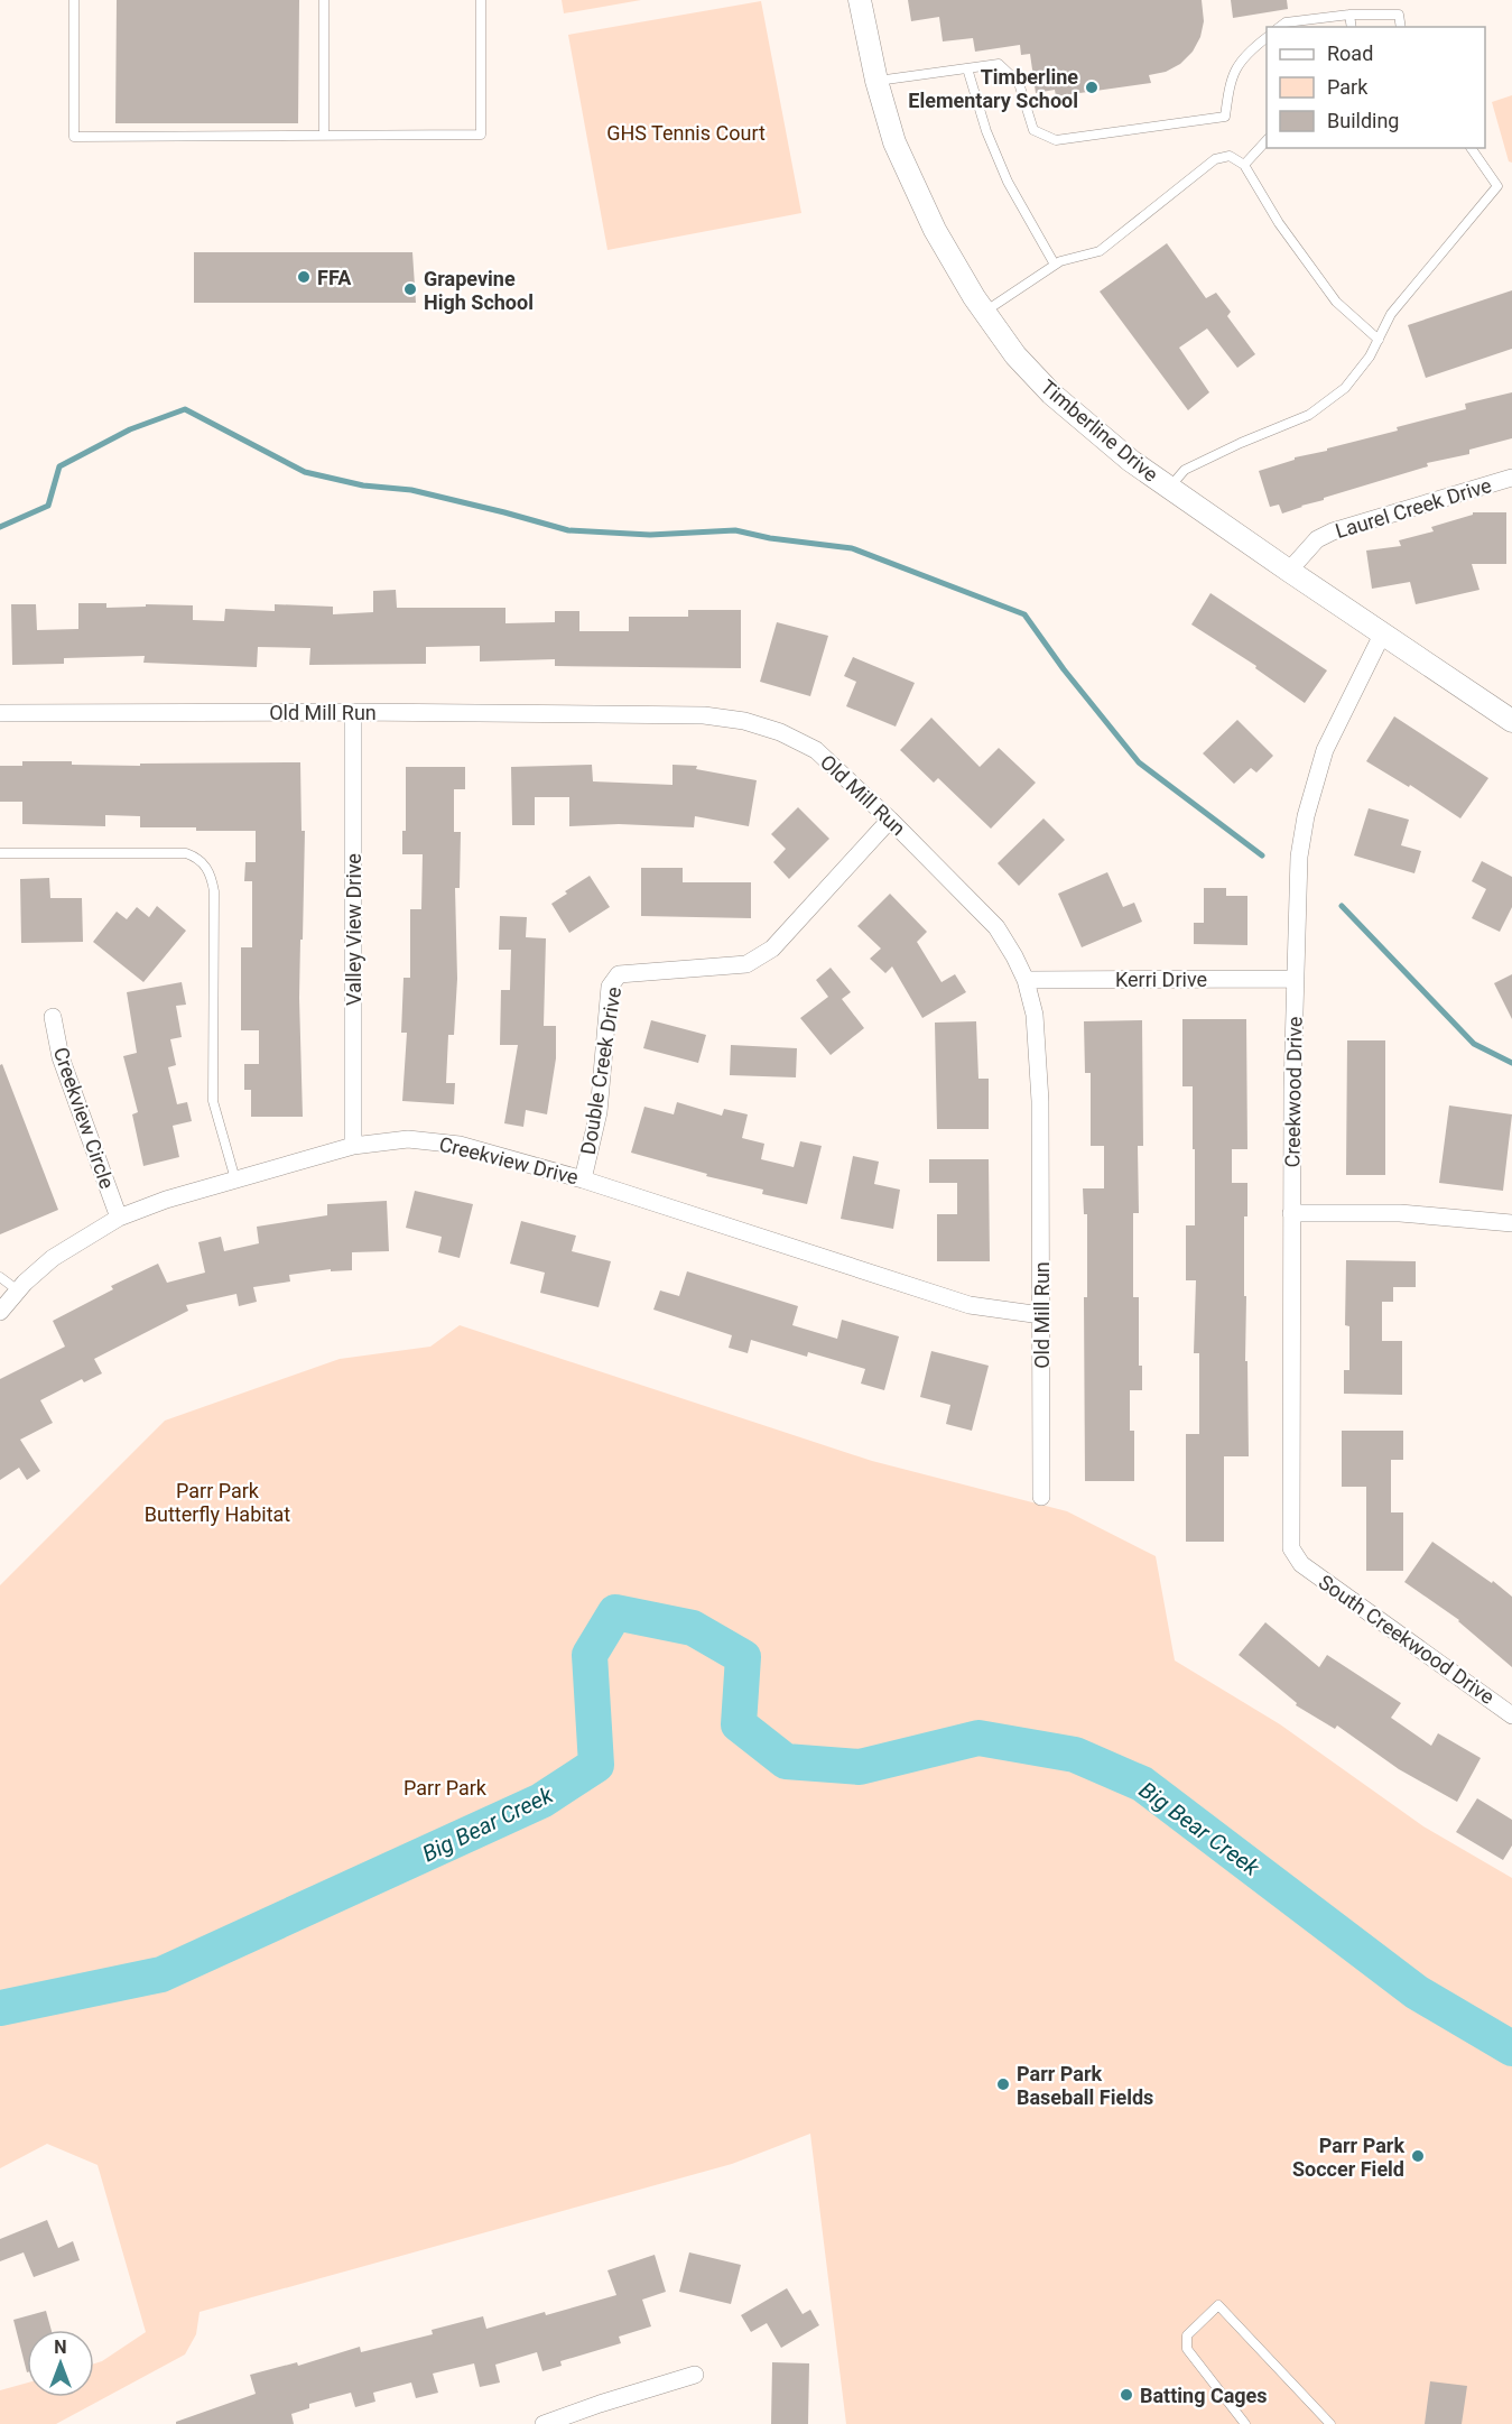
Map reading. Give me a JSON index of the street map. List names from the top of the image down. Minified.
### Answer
{"streets":{"street":["Timberline Drive","Laurel Creek Drive","Old Mill Run","Valley View Drive","Kerri Drive","Double Creek Drive","Creekwood Drive","Creekview Circle","Creekview Drive","South Creekwood Drive"]},"crossings":[["Timberline Drive","Laurel Creek Drive"],["Timberline Drive","Creekwood Drive"],["Old Mill Run","Valley View Drive"],["Old Mill Run","Kerri Drive"],["Old Mill Run","Double Creek Drive"],["Old Mill Run","Creekview Drive"],["Valley View Drive","Creekview Drive"],["Kerri Drive","Creekwood Drive"],["Double Creek Drive","Creekview Drive"],["Creekwood Drive","South Creekwood Drive"],["Creekview Circle","Creekview Drive"]],"water":["Big Bear Creek"],"parks":["GHS Tennis Court","Parr Park Butterfly Habitat","Parr Park"],"places":["Timberline Elementary School","FFA","Grapevine High School","Parr Park Baseball Fields","Parr Park Soccer Field","Batting Cages"],"legend":["Road","Park","Building"],"north":"top"}
